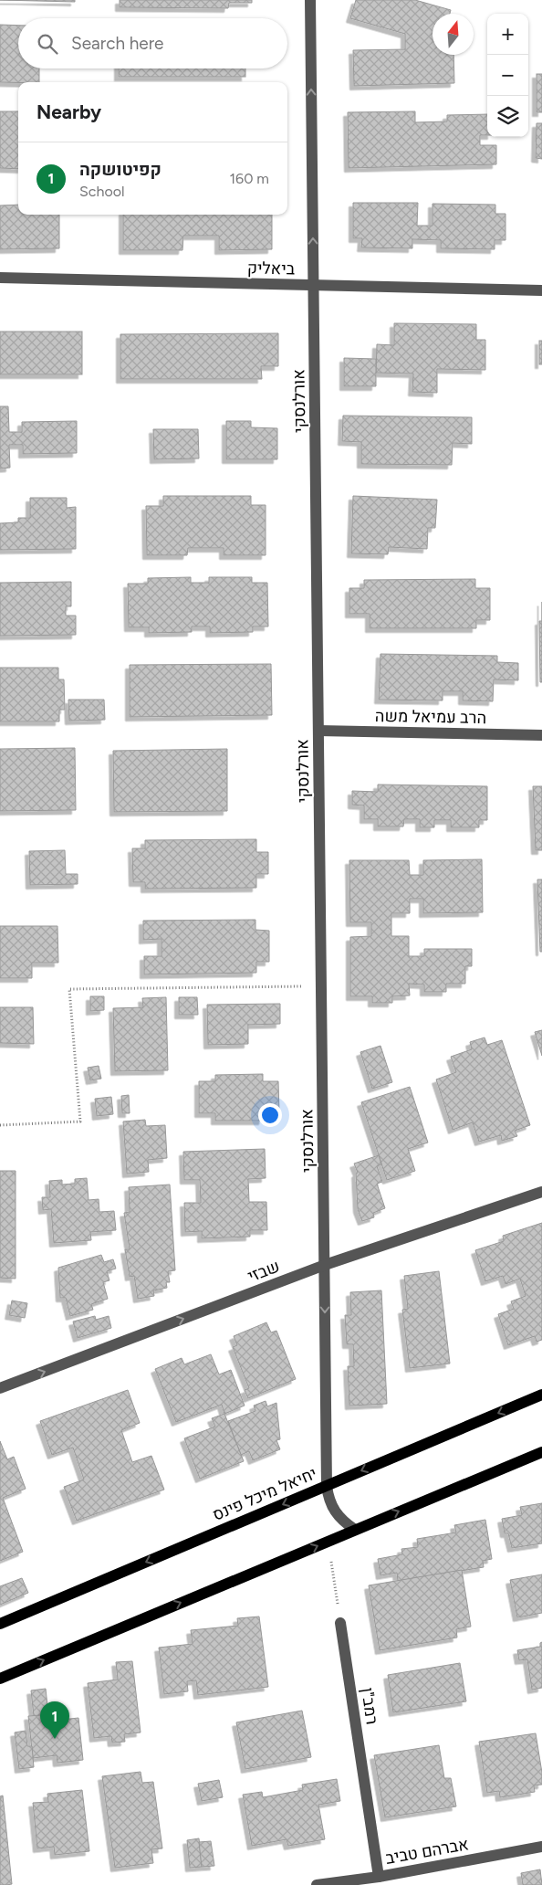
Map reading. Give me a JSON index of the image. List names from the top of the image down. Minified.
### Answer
{"streets":{"main road":["יחיאל מיכל פינס"],"street":["ביאליק","אורלנסקי","הרב עמיאל משה","שבזי","רמב\"ן","אברהם טביב"]},"crossings":[["ביאליק","אורלנסקי"],["אורלנסקי","הרב עמיאל משה"],["אורלנסקי","שבזי"],["אורלנסקי","יחיאל מיכל פינס"],["רמב\"ן","אברהם טביב"]],"one_way":["שבזי"],"north":"top","page":{"map_buttons":["+","−"],"search":"Search here","heading":"Nearby","list":[{"mark":"1","name":"קפיטושקה","note":"School","value":"160 m"}],"pins":"1"}}
